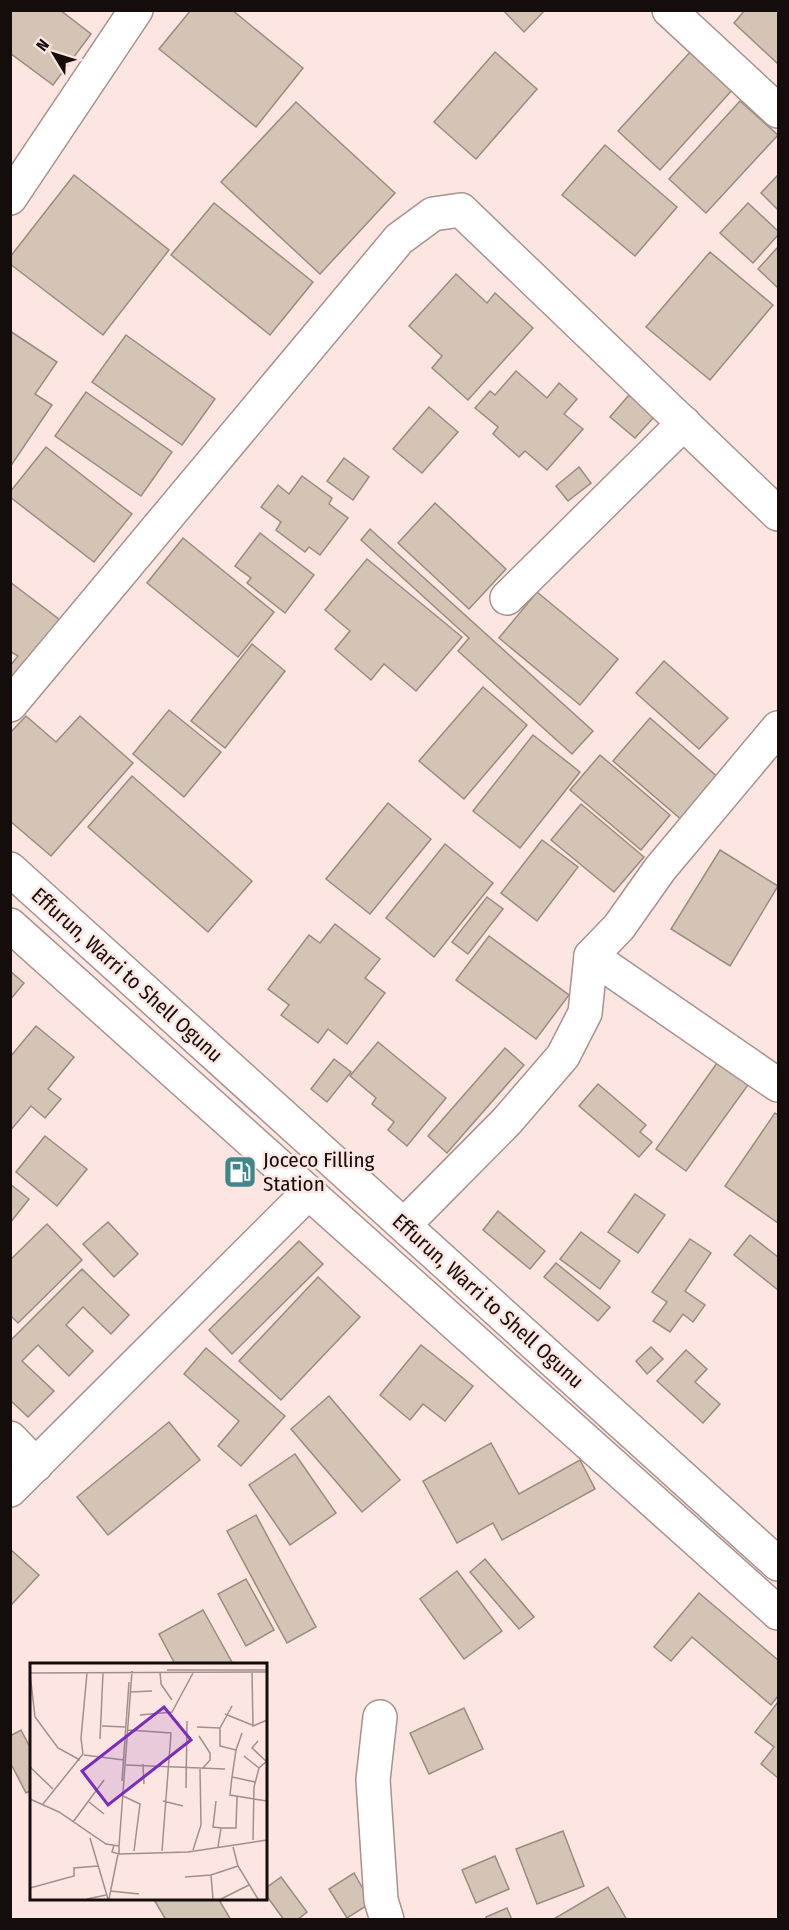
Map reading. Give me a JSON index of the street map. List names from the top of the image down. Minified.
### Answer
{"streets":{"street":["Effurun, Warri to Shell Ogunu"]},"places":{"fuel station":["Joceco Filling Station"]},"north":"top left"}
